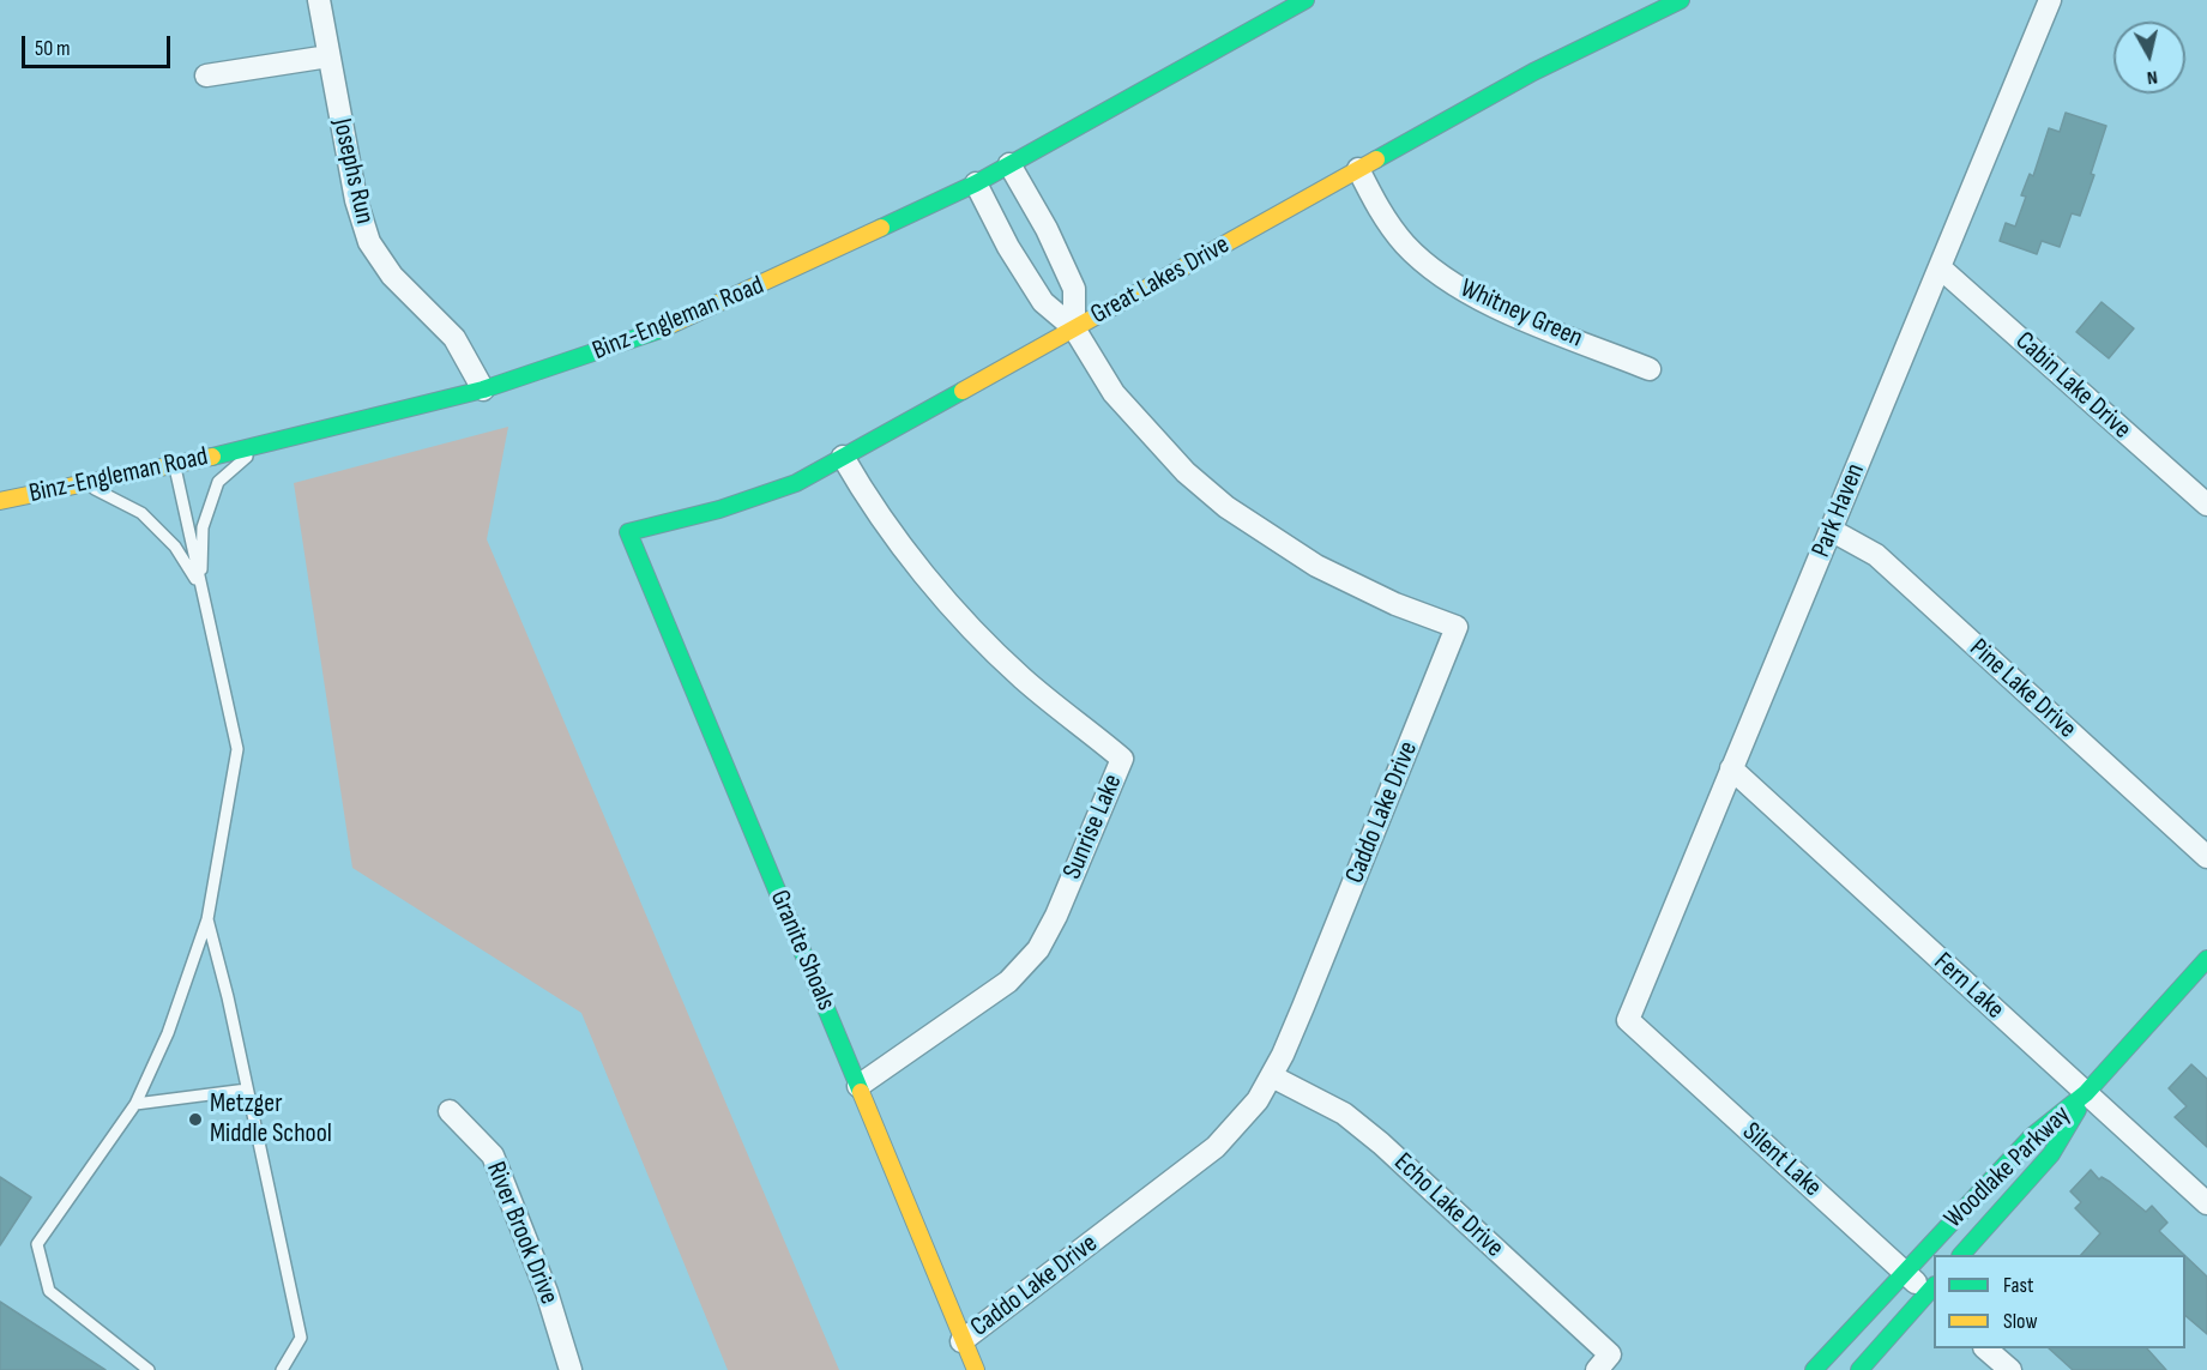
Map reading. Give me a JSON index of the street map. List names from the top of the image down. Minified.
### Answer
{"streets":{"street":["Josephs Run","Great Lakes Drive","Whitney Green","Binz-Engleman Road","Cabin Lake Drive","Park Haven","Pine Lake Drive","Caddo Lake Drive","Sunrise Lake","Granite Shoals","Fern Lake","Silent Lake","Woodlake Parkway","Echo Lake Drive","River Brook Drive"]},"crossings":[["Josephs Run","Binz-Engleman Road"],["Great Lakes Drive","Whitney Green"],["Great Lakes Drive","Caddo Lake Drive"],["Great Lakes Drive","Sunrise Lake"],["Great Lakes Drive","Granite Shoals"],["Binz-Engleman Road","Caddo Lake Drive"],["Cabin Lake Drive","Park Haven"],["Park Haven","Pine Lake Drive"],["Park Haven","Fern Lake"],["Park Haven","Silent Lake"],["Caddo Lake Drive","Granite Shoals"],["Caddo Lake Drive","Echo Lake Drive"],["Sunrise Lake","Granite Shoals"],["Fern Lake","Woodlake Parkway"],["Silent Lake","Woodlake Parkway"]],"places":["Metzger Middle School"],"legend":["Fast","Slow"],"scale_bar":"50 m","north":"bottom"}
